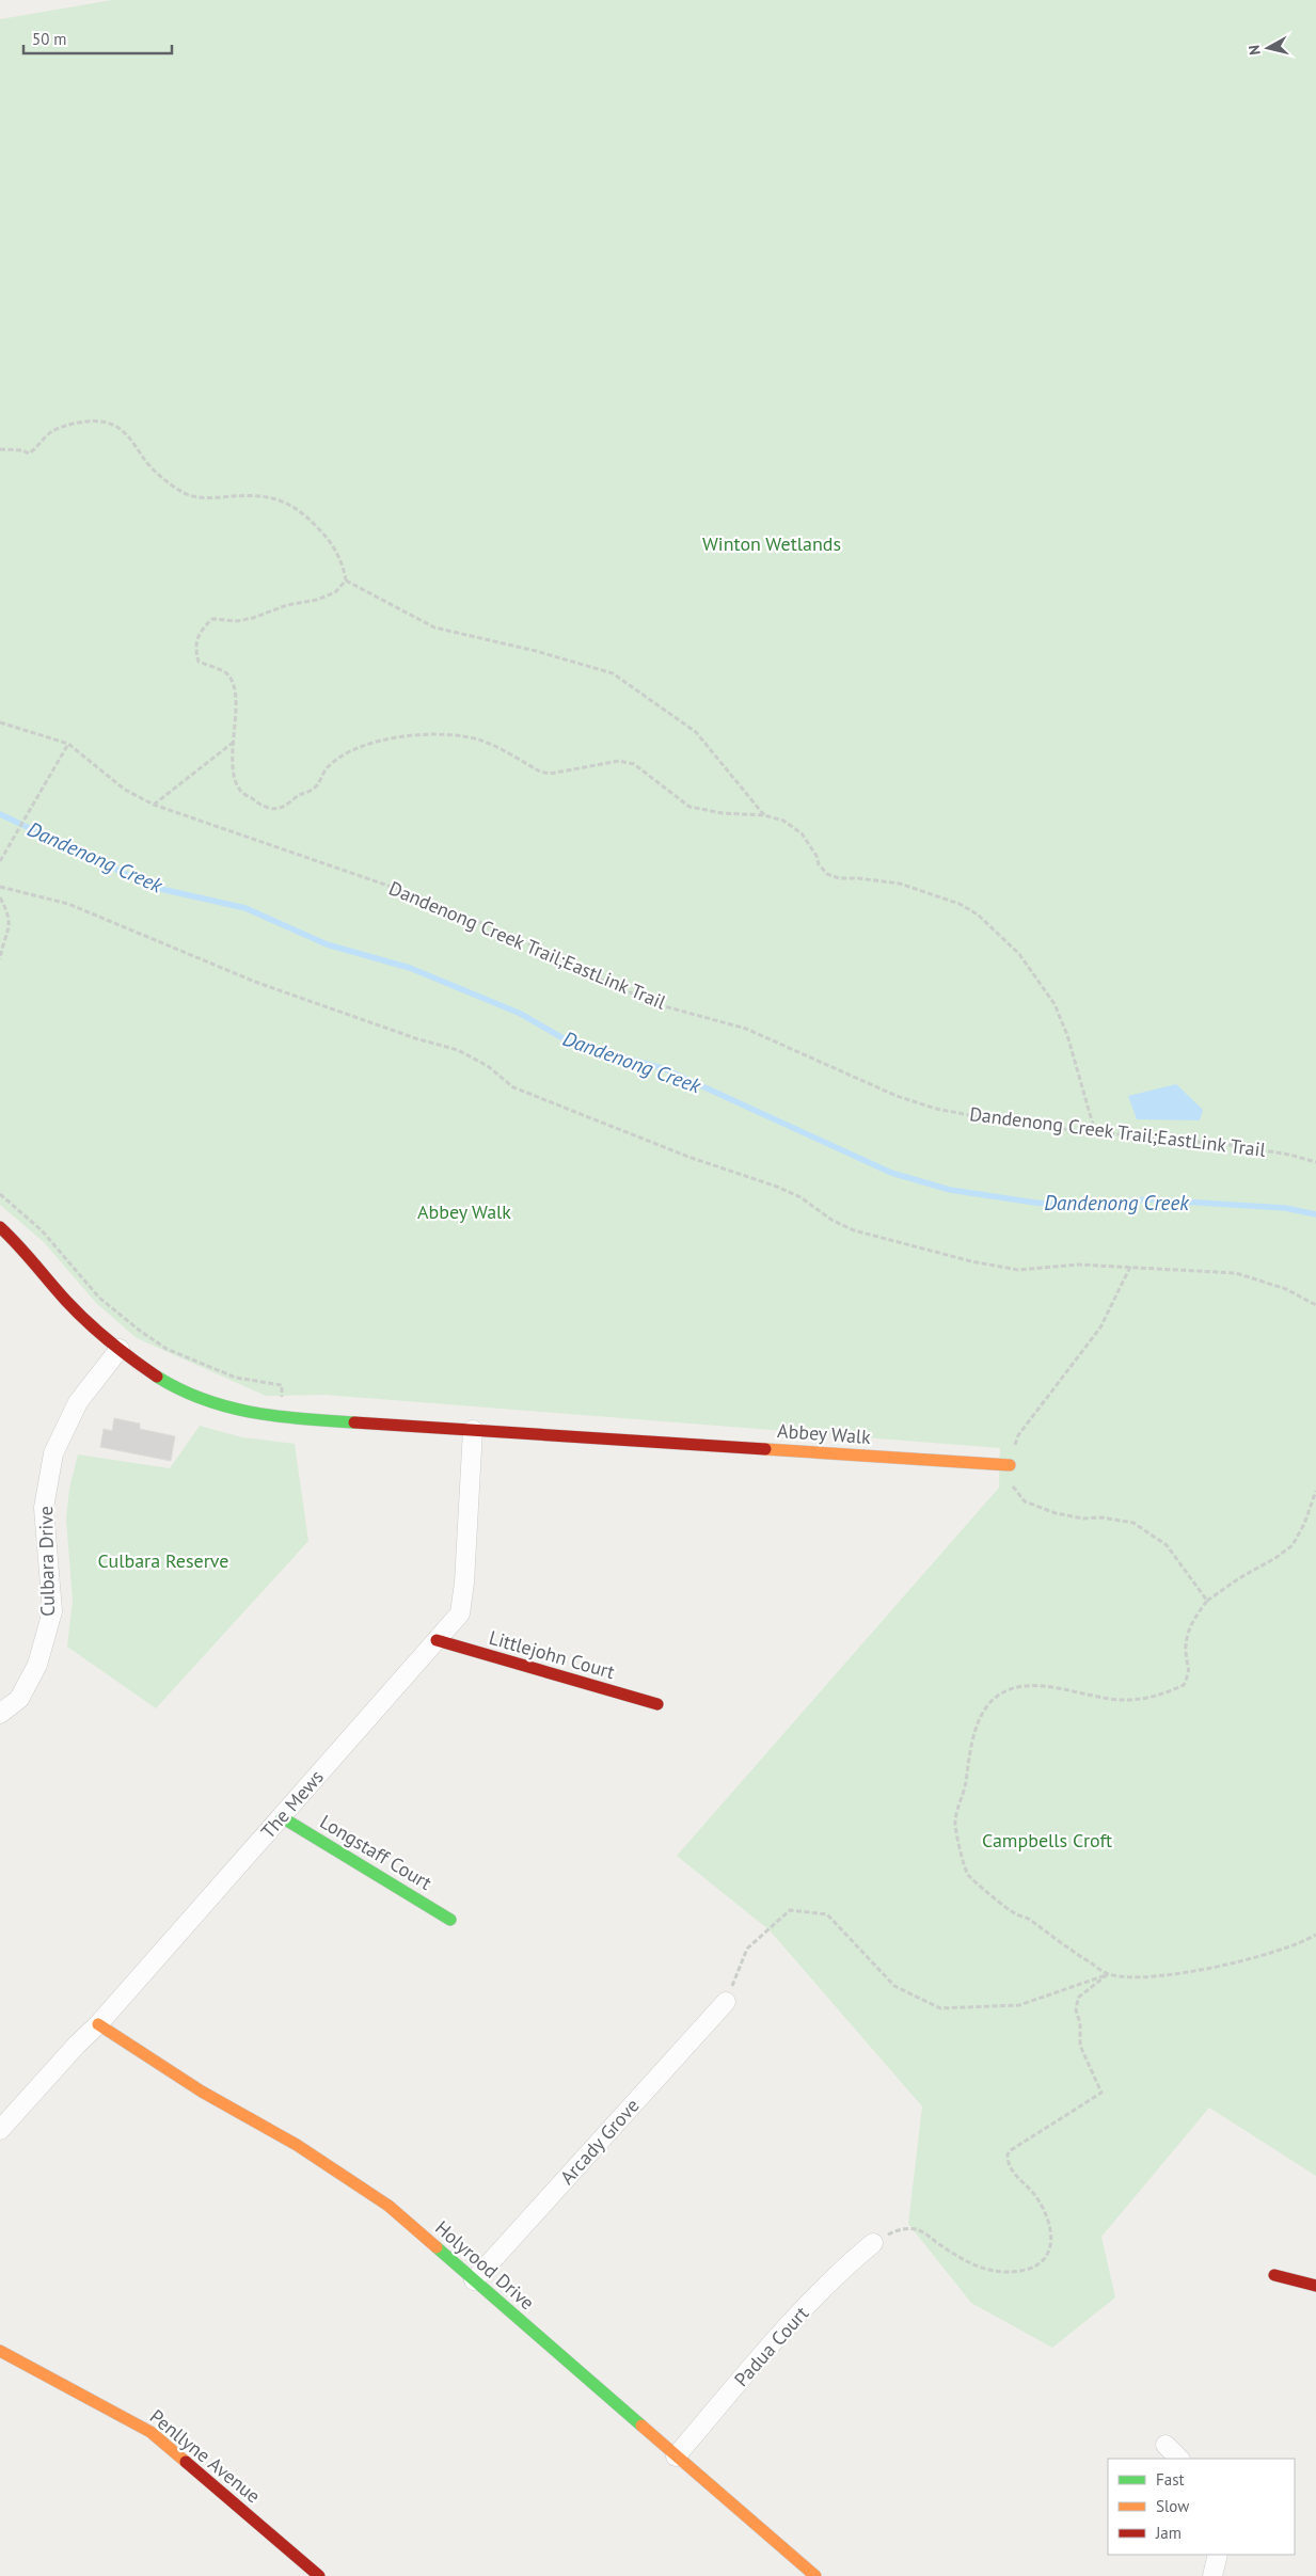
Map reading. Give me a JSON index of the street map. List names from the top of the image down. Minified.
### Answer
{"streets":{"street":["Abbey Walk","Culbara Drive","Littlejohn Court","The Mews","Longstaff Court","Arcady Grove","Holyrood Drive","Padua Court","Penllyne Avenue"],"path":["Dandenong Creek Trail;EastLink Trail"]},"crossings":[["Abbey Walk","Culbara Drive"],["Abbey Walk","The Mews"],["Littlejohn Court","The Mews"],["The Mews","Longstaff Court"],["The Mews","Holyrood Drive"],["Arcady Grove","Holyrood Drive"],["Holyrood Drive","Padua Court"]],"water":["Dandenong Creek"],"parks":["Winton Wetlands","Abbey Walk","Culbara Reserve","Campbells Croft"],"legend":["Fast","Slow","Jam"],"scale_bar":"50 m","north":"left"}
